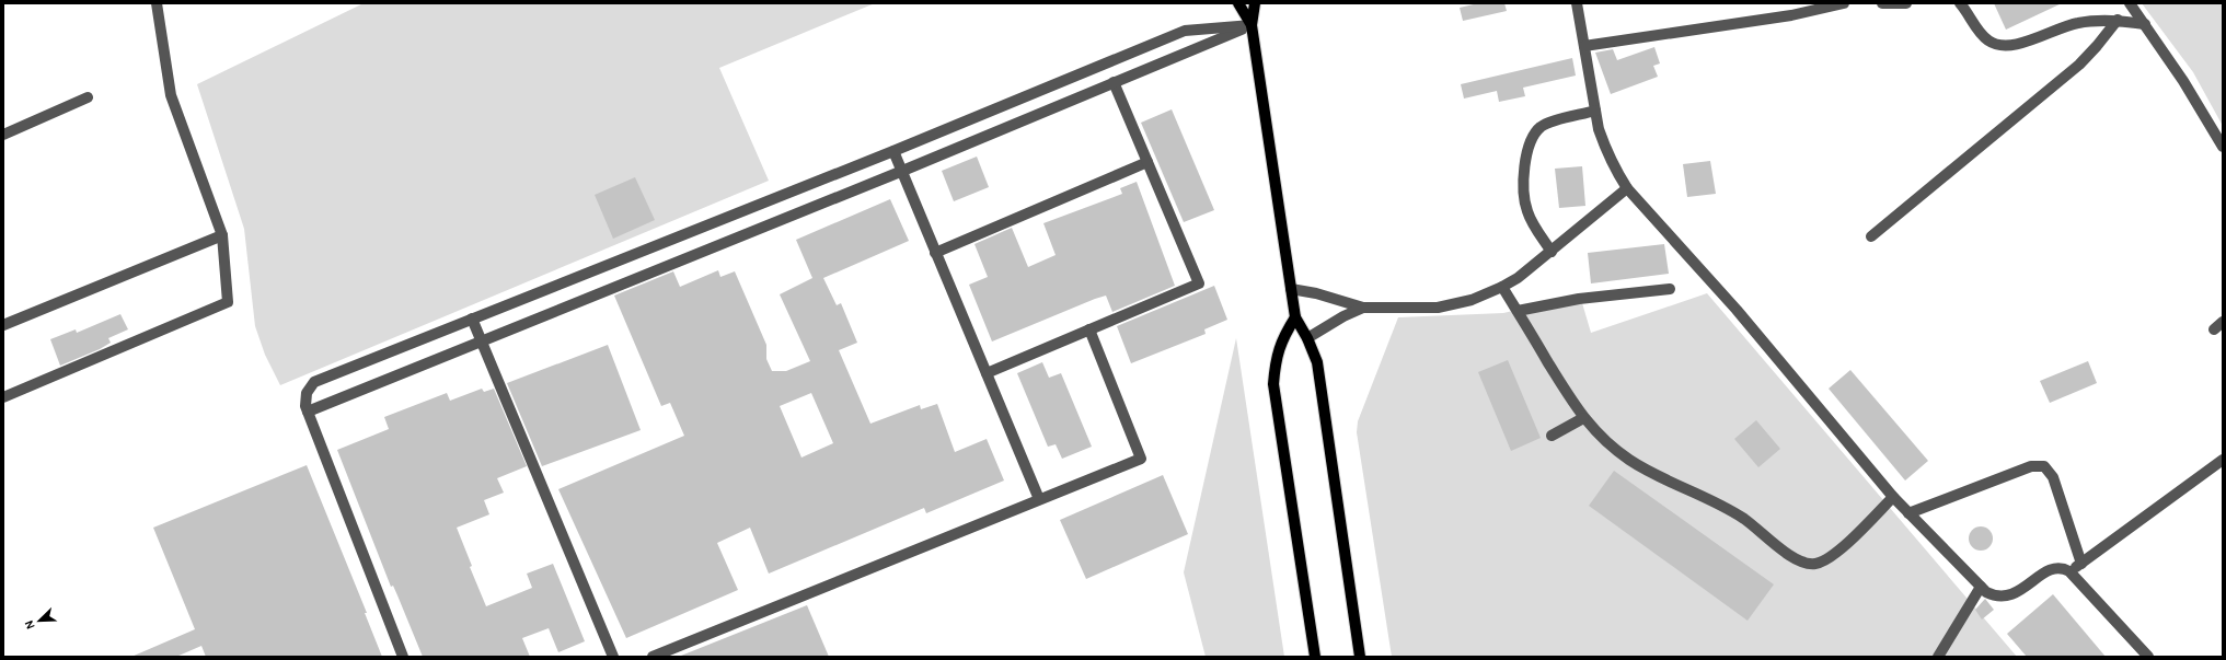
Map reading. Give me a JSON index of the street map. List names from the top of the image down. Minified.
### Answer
{"north":"bottom left"}
